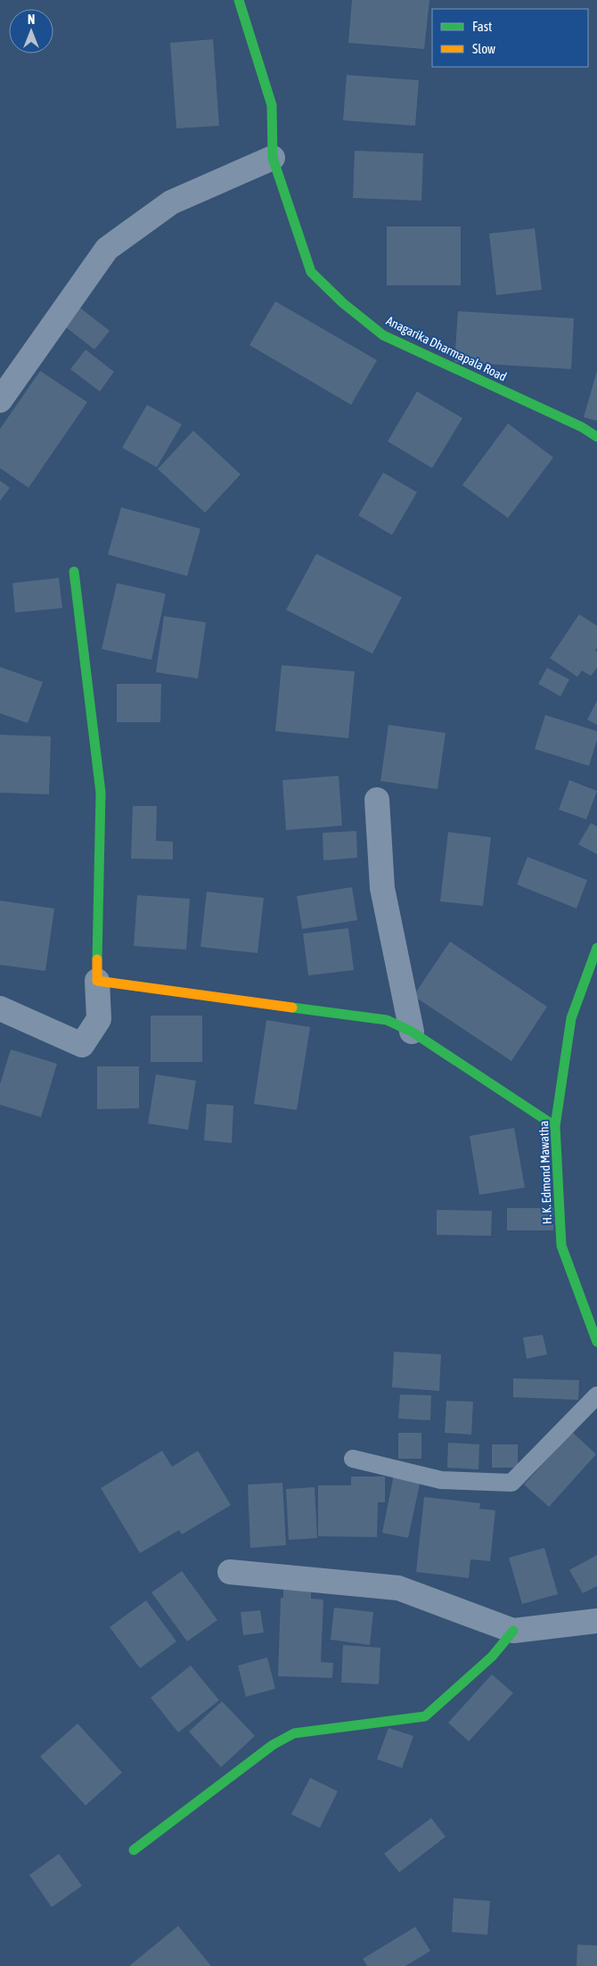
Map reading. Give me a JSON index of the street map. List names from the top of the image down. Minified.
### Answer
{"streets":{"street":["Anagarika Dharmapala Road","H. K. Edmond Mawatha"]},"legend":["Fast","Slow"],"north":"top"}
